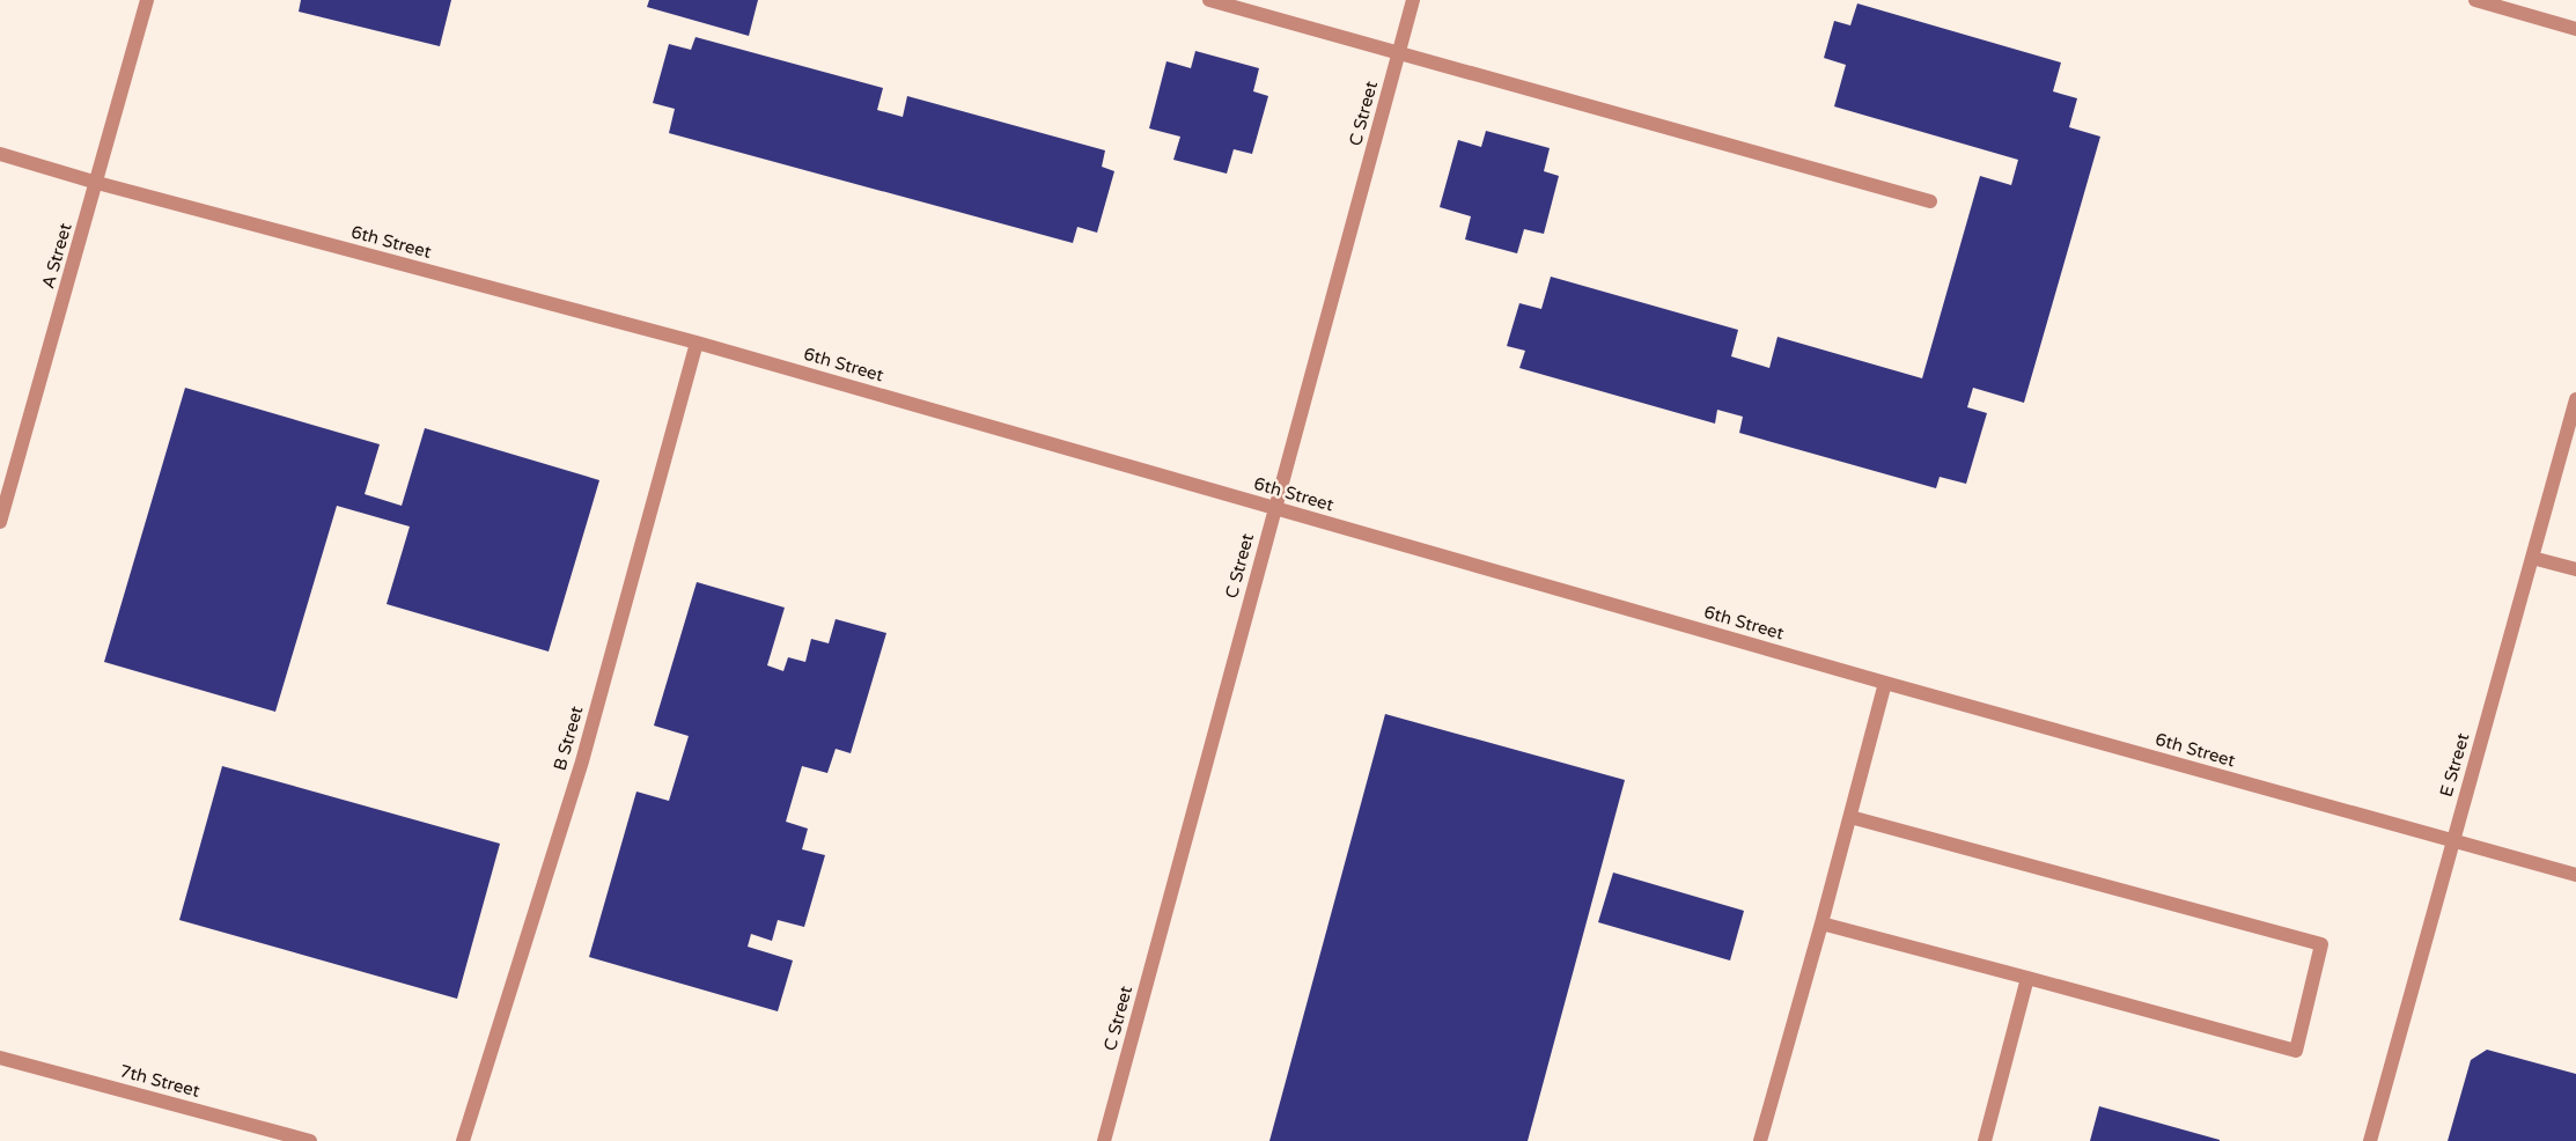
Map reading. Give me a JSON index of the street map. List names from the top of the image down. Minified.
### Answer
{"streets":{"street":["C Street","6th Street","A Street","B Street","E Street","7th Street"]},"crossings":[["C Street","6th Street"],["6th Street","A Street"],["6th Street","B Street"],["6th Street","E Street"]]}
